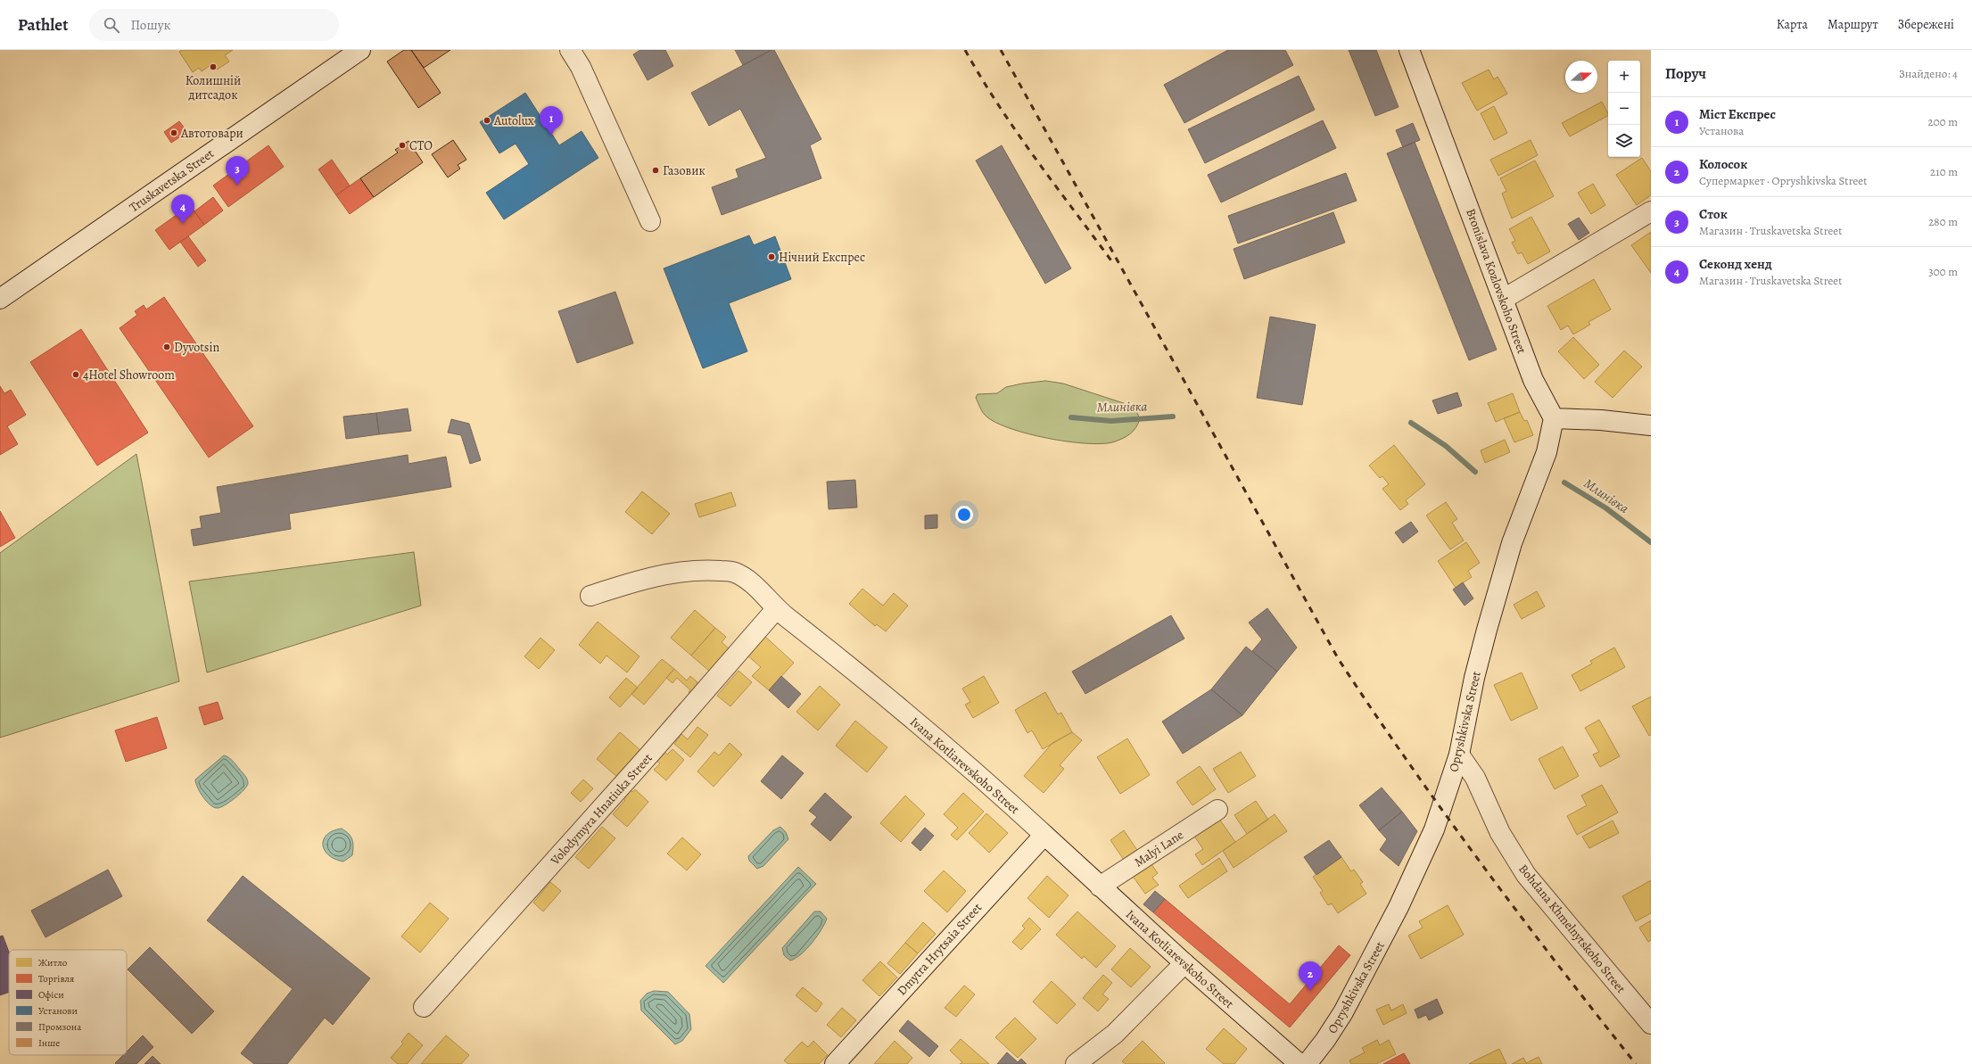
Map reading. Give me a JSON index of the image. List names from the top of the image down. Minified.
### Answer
{"streets":{"street":["Truskavetska Street","Bronislava Kozlovskoho Street","Opryshkivska Street","Ivana Kotliarevskoho Street","Volodymyra Hnatiuka Street","Malyi Lane","Bohdana Khmelnytskoho Street","Dmytra Hrytsaia Street"]},"crossings":[["Bronislava Kozlovskoho Street","Opryshkivska Street"],["Opryshkivska Street","Bohdana Khmelnytskoho Street"],["Ivana Kotliarevskoho Street","Volodymyra Hnatiuka Street"],["Ivana Kotliarevskoho Street","Malyi Lane"],["Ivana Kotliarevskoho Street","Dmytra Hrytsaia Street"]],"water":["Млинівка"],"places":["Колишній дитсадок","Autolux","Автотовари","СТО","Газовик","Нічний Експрес","Dyvotsin","4Hotel Showroom"],"legend":["Житло","Торгівля","Офіси","Установи","Промзона","Інше"],"north":"right","page":{"header":"Pathlet","search":"Пошук","nav":["Карта","Маршрут","Збережені"],"heading":["Поруч","Знайдено: 4"],"map_buttons":["+","−"],"list":[{"mark":"1","name":"Міст Експрес","note":"Установа","value":"200 m"},{"mark":"2","name":"Колосок","note":"Супермаркет · Opryshkivska Street","value":"210 m"},{"mark":"3","name":"Сток","note":"Магазин · Truskavetska Street","value":"280 m"},{"mark":"4","name":"Секонд хенд","note":"Магазин · Truskavetska Street","value":"300 m"}],"pins":["1","3","4","2"]}}
